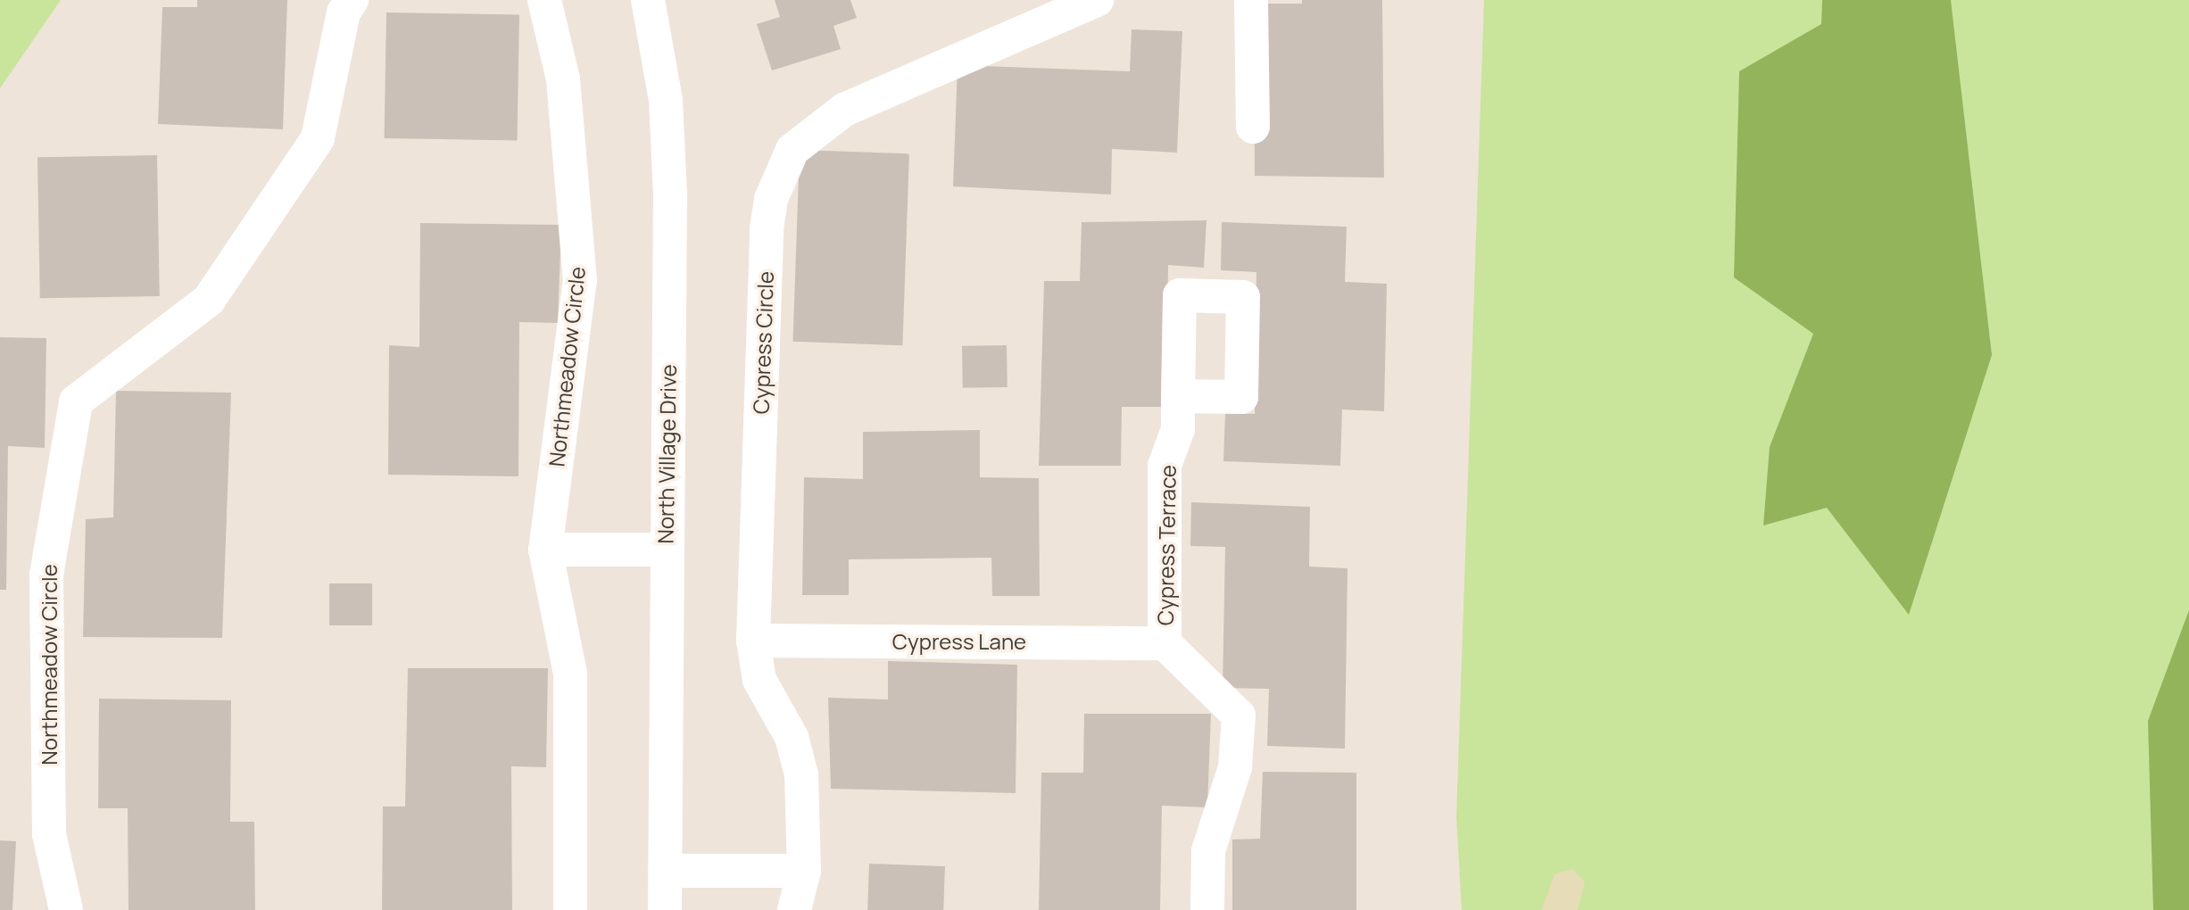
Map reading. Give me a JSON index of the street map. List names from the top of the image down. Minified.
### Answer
{"streets":{"street":["Cypress Circle","Northmeadow Circle","North Village Drive","Cypress Terrace","Cypress Lane"]},"crossings":[["Cypress Circle","Cypress Lane"],["Cypress Terrace","Cypress Lane"]]}
